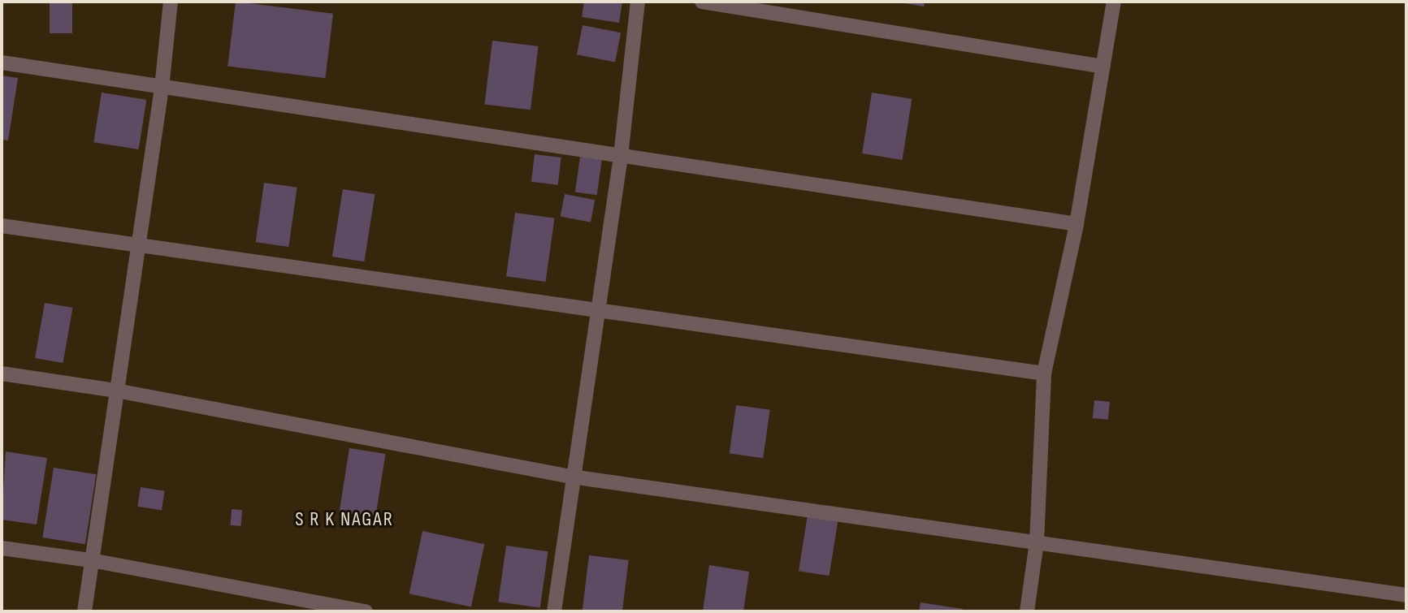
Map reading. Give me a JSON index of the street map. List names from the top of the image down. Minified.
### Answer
{"districts":["S R K NAGAR"]}
